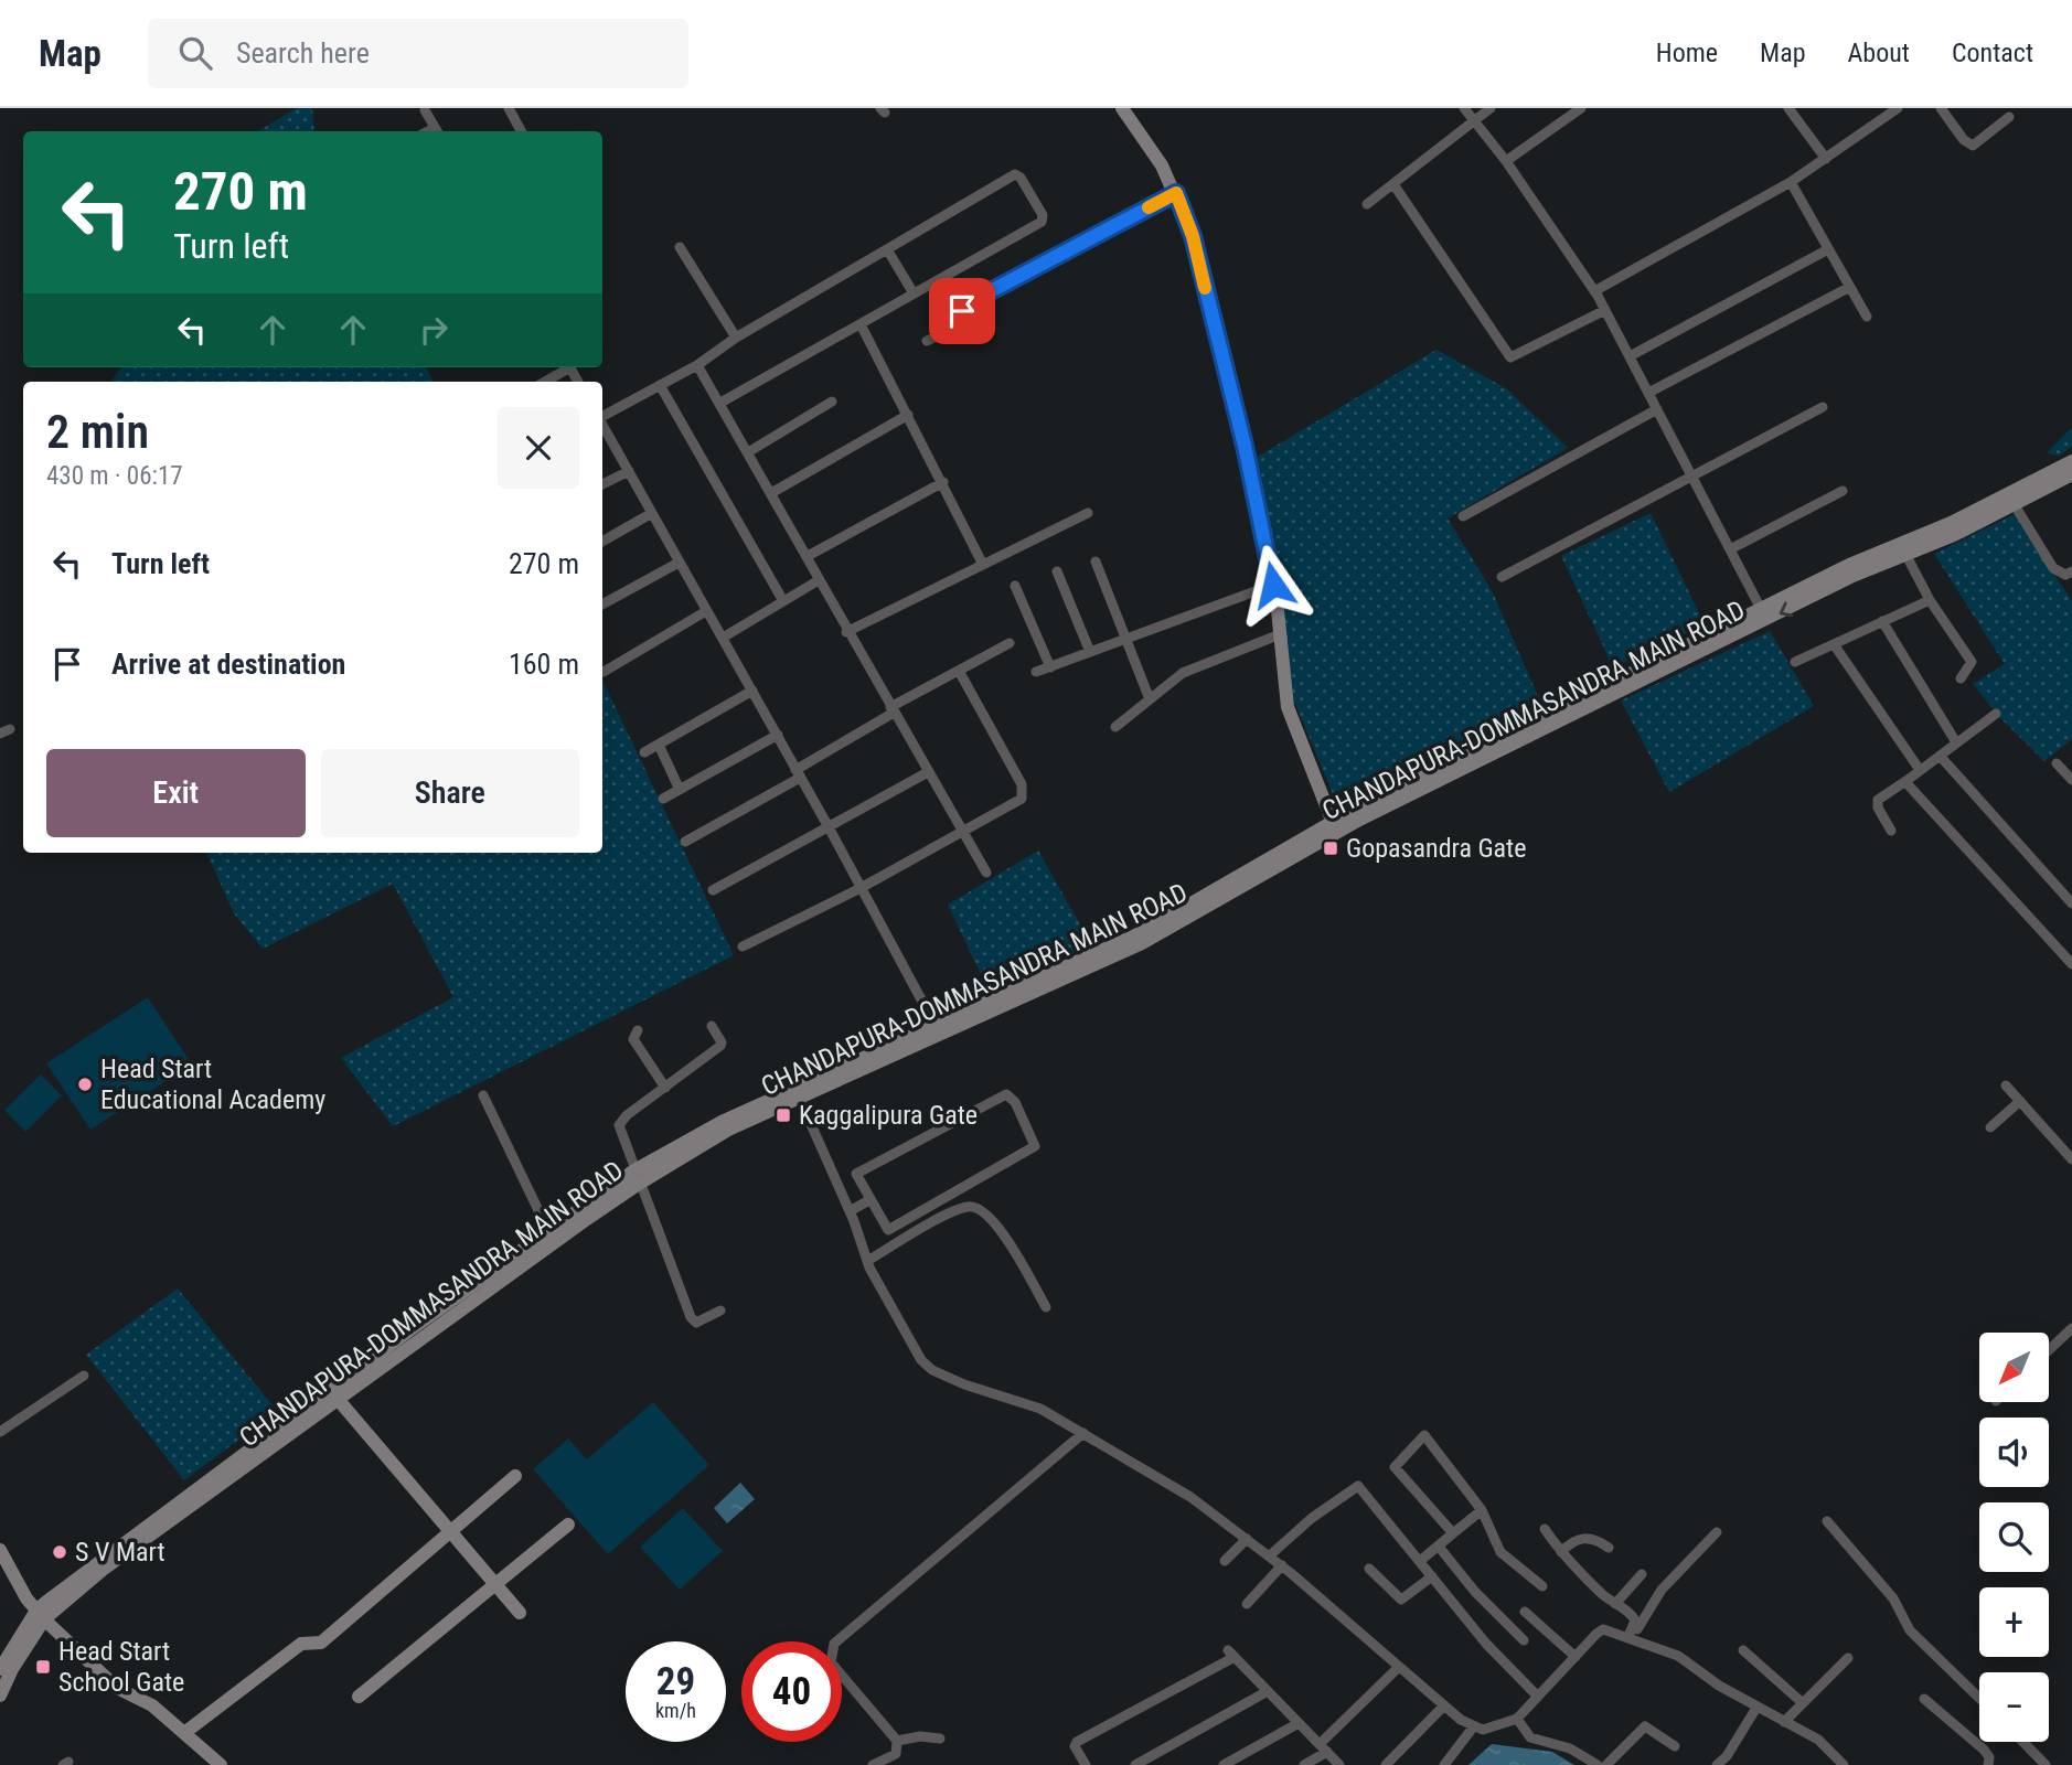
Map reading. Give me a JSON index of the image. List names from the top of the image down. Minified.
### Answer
{"streets":{"main road":["CHANDAPURA-DOMMASANDRA MAIN ROAD"]},"places":{"transit":["Gopasandra Gate","Kaggalipura Gate","Head Start School Gate"],"other":["Head Start Educational Academy","S V Mart"]},"north":"bottom left","page":{"header":"Map","search":"Search here","nav":["Home","Map","About","Contact"],"turn":["270 m","Turn left"],"heading":["2 min","430 m · 06:17"],"list":[{"name":"Turn left","value":"270 m"},{"name":"Arrive at destination","value":"160 m"}],"buttons":["Exit","Share"],"map_buttons":["+","−"],"speed":"29 km/h","limit":"40"}}
